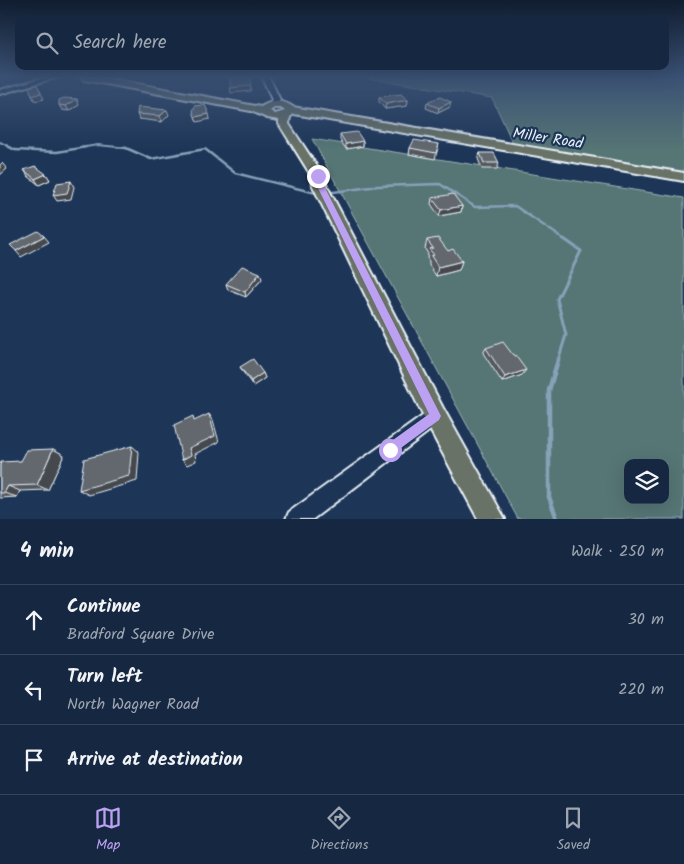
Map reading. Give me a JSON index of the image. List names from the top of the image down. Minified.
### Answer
{"streets":{"main road":["Miller Road"]},"page":{"search":"Search here","heading":["4 min","Walk · 250 m"],"list":[["Continue","Bradford Square Drive","30 m"],["Turn left","North Wagner Road","220 m"],"Arrive at destination"],"nav":["Map","Directions","Saved"]}}
